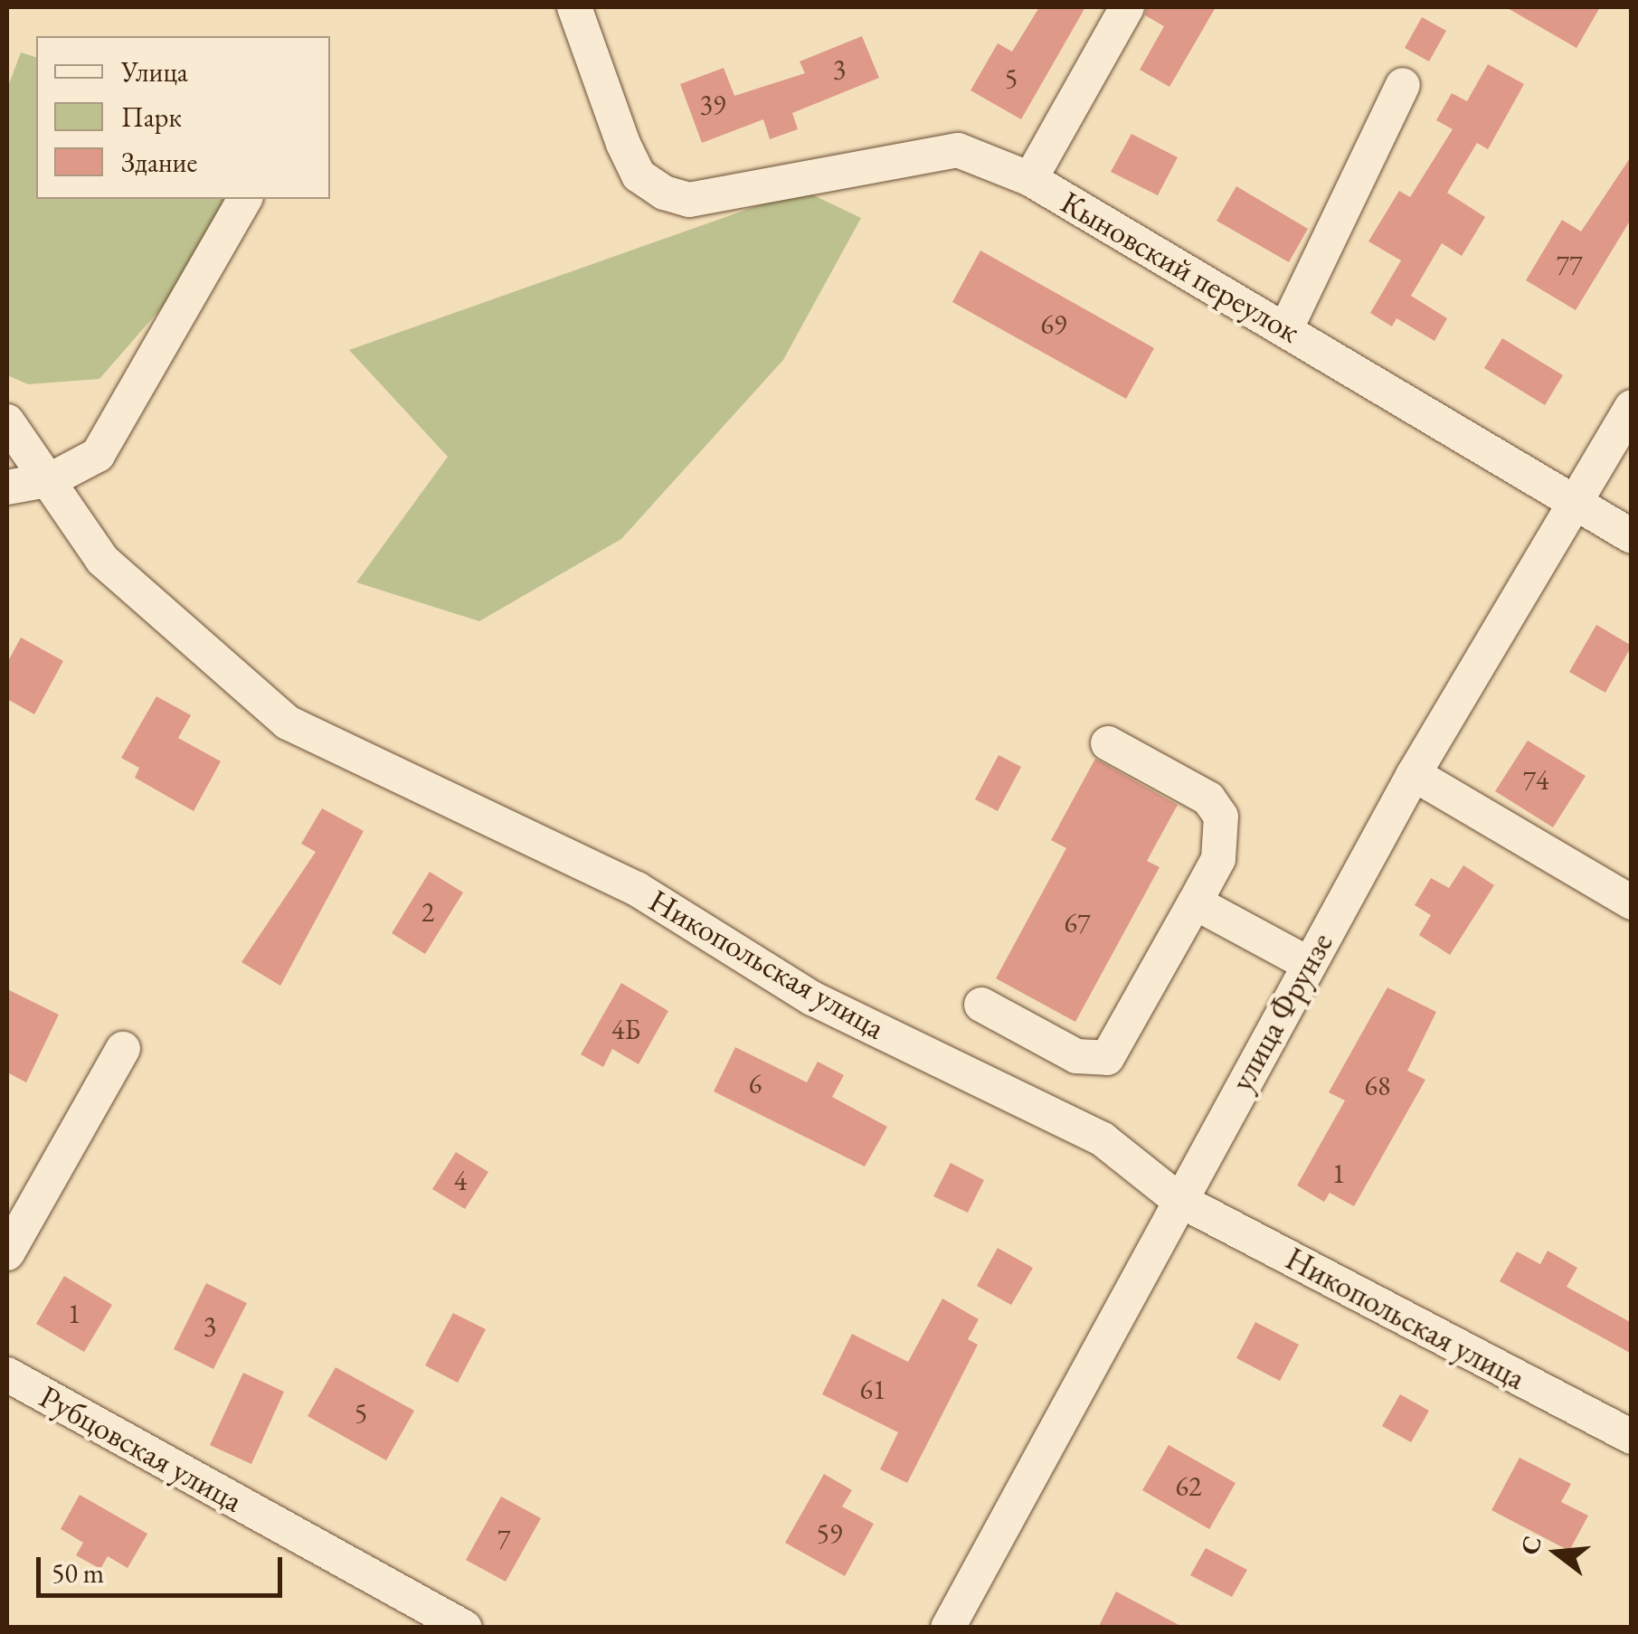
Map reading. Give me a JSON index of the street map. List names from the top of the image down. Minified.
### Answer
{"streets":{"street":["Кыновский переулок","Никопольская улица","улица Фрунзе","Рубцовская улица"]},"crossings":[["Кыновский переулок","улица Фрунзе"],["Никопольская улица","улица Фрунзе"]],"house_numbers":["3","5","39","77","69","74","2","67","4Б","6","68","1","4","1","3","61","5","62","59","7"],"legend":["Улица","Парк","Здание"],"scale_bar":"50 m","north":"left"}
